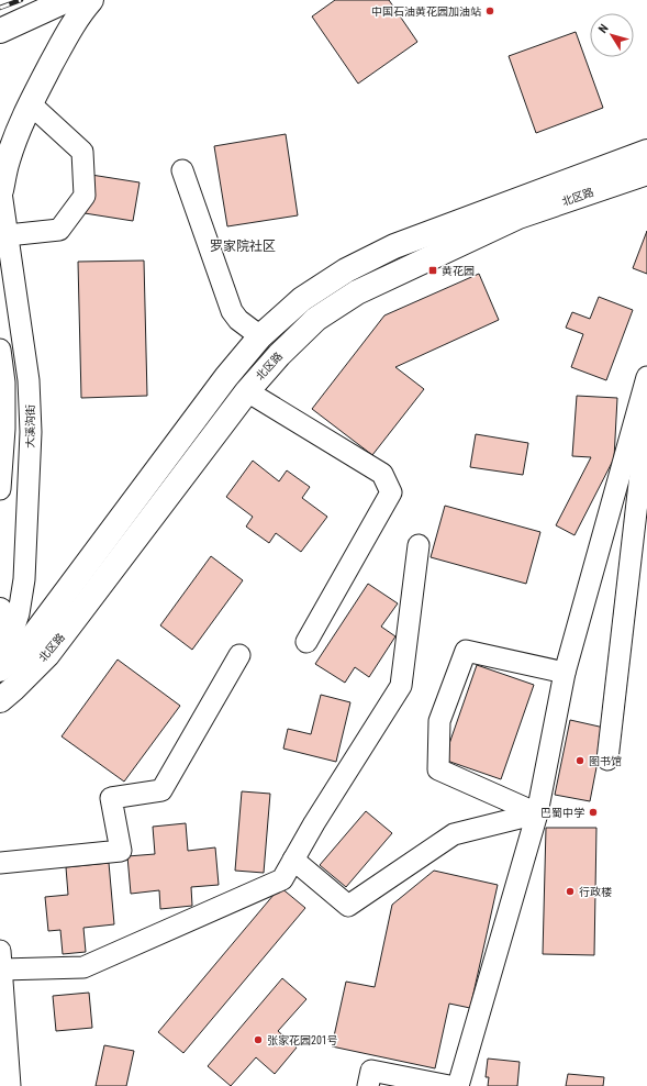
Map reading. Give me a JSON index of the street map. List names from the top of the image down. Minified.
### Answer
{"streets":{"main road":["北区路"],"street":["大溪沟街"]},"crossings":[["北区路","大溪沟街"]],"districts":["罗家院社区"],"places":{"other":["中国石油黄花园加油站","图书馆","巴蜀中学","行政楼","张家花园201号"],"transit":["黄花园"]},"north":"top left"}
